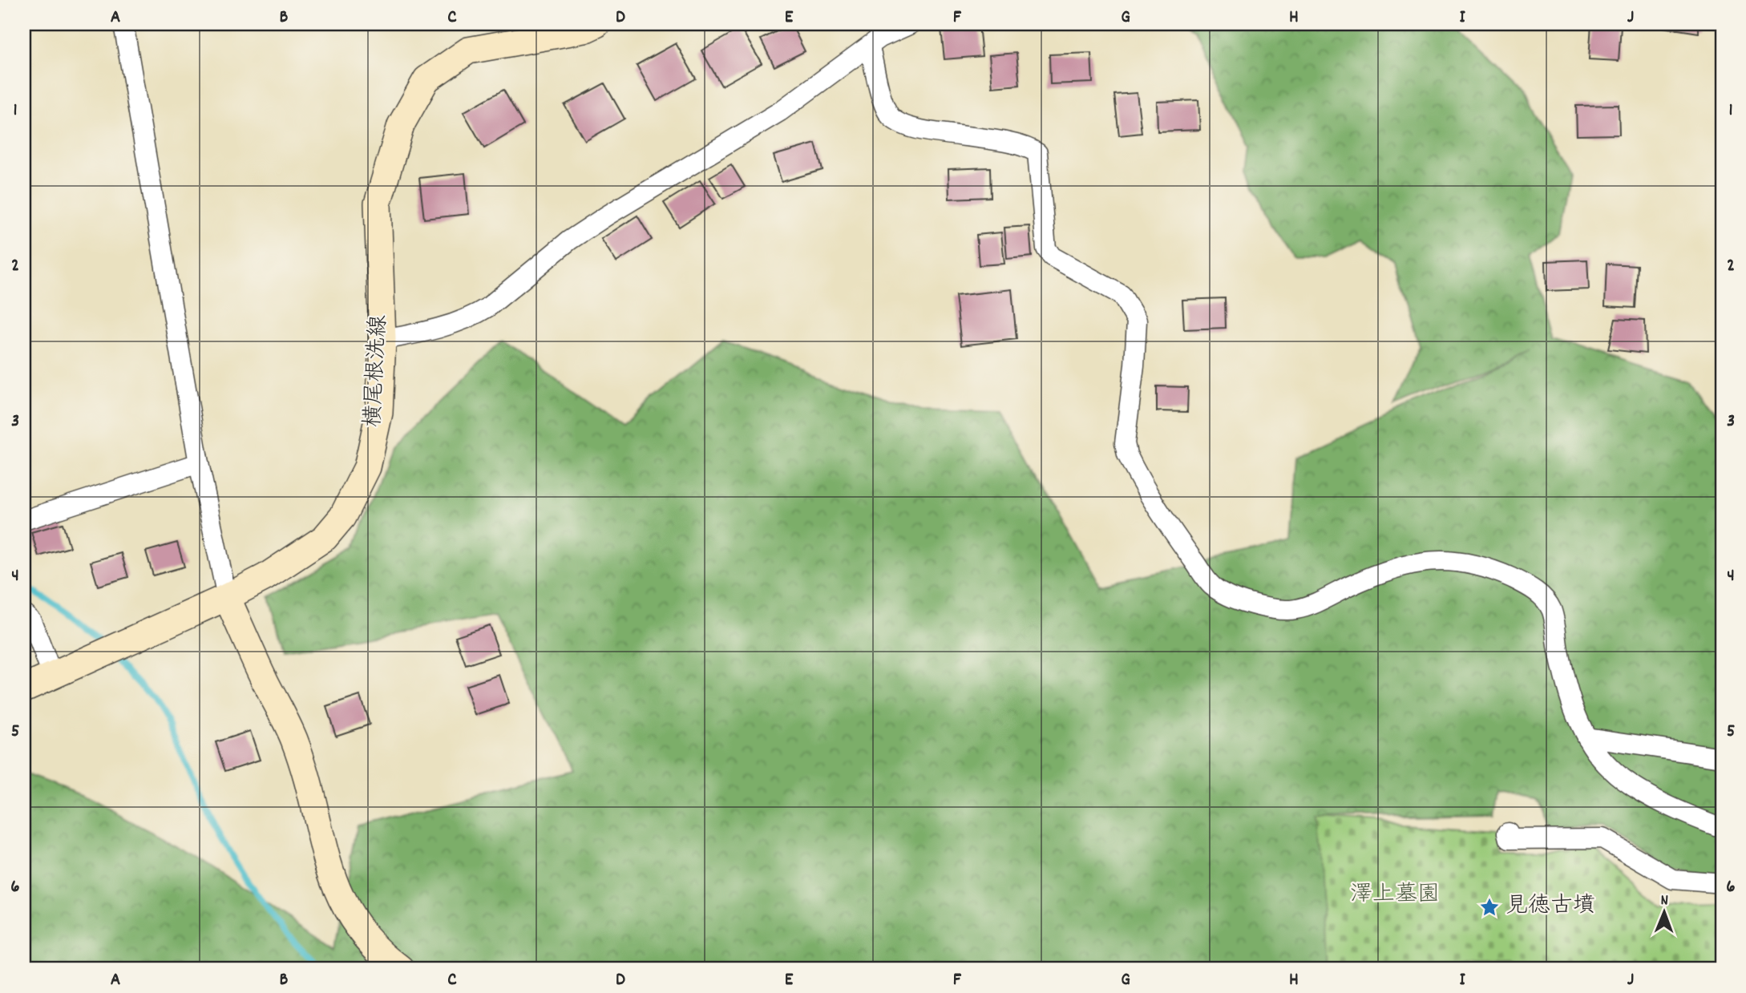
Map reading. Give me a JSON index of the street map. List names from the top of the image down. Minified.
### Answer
{"streets":{"main road":["横尾根洗線"]},"parks":["澤上墓園"],"places":{"place":["見徳古墳"]},"north":"top","grid":{"columns":["A","B","C","D","E","F","G","H","I","J"],"rows":["1","2","3","4","5","6"]}}
